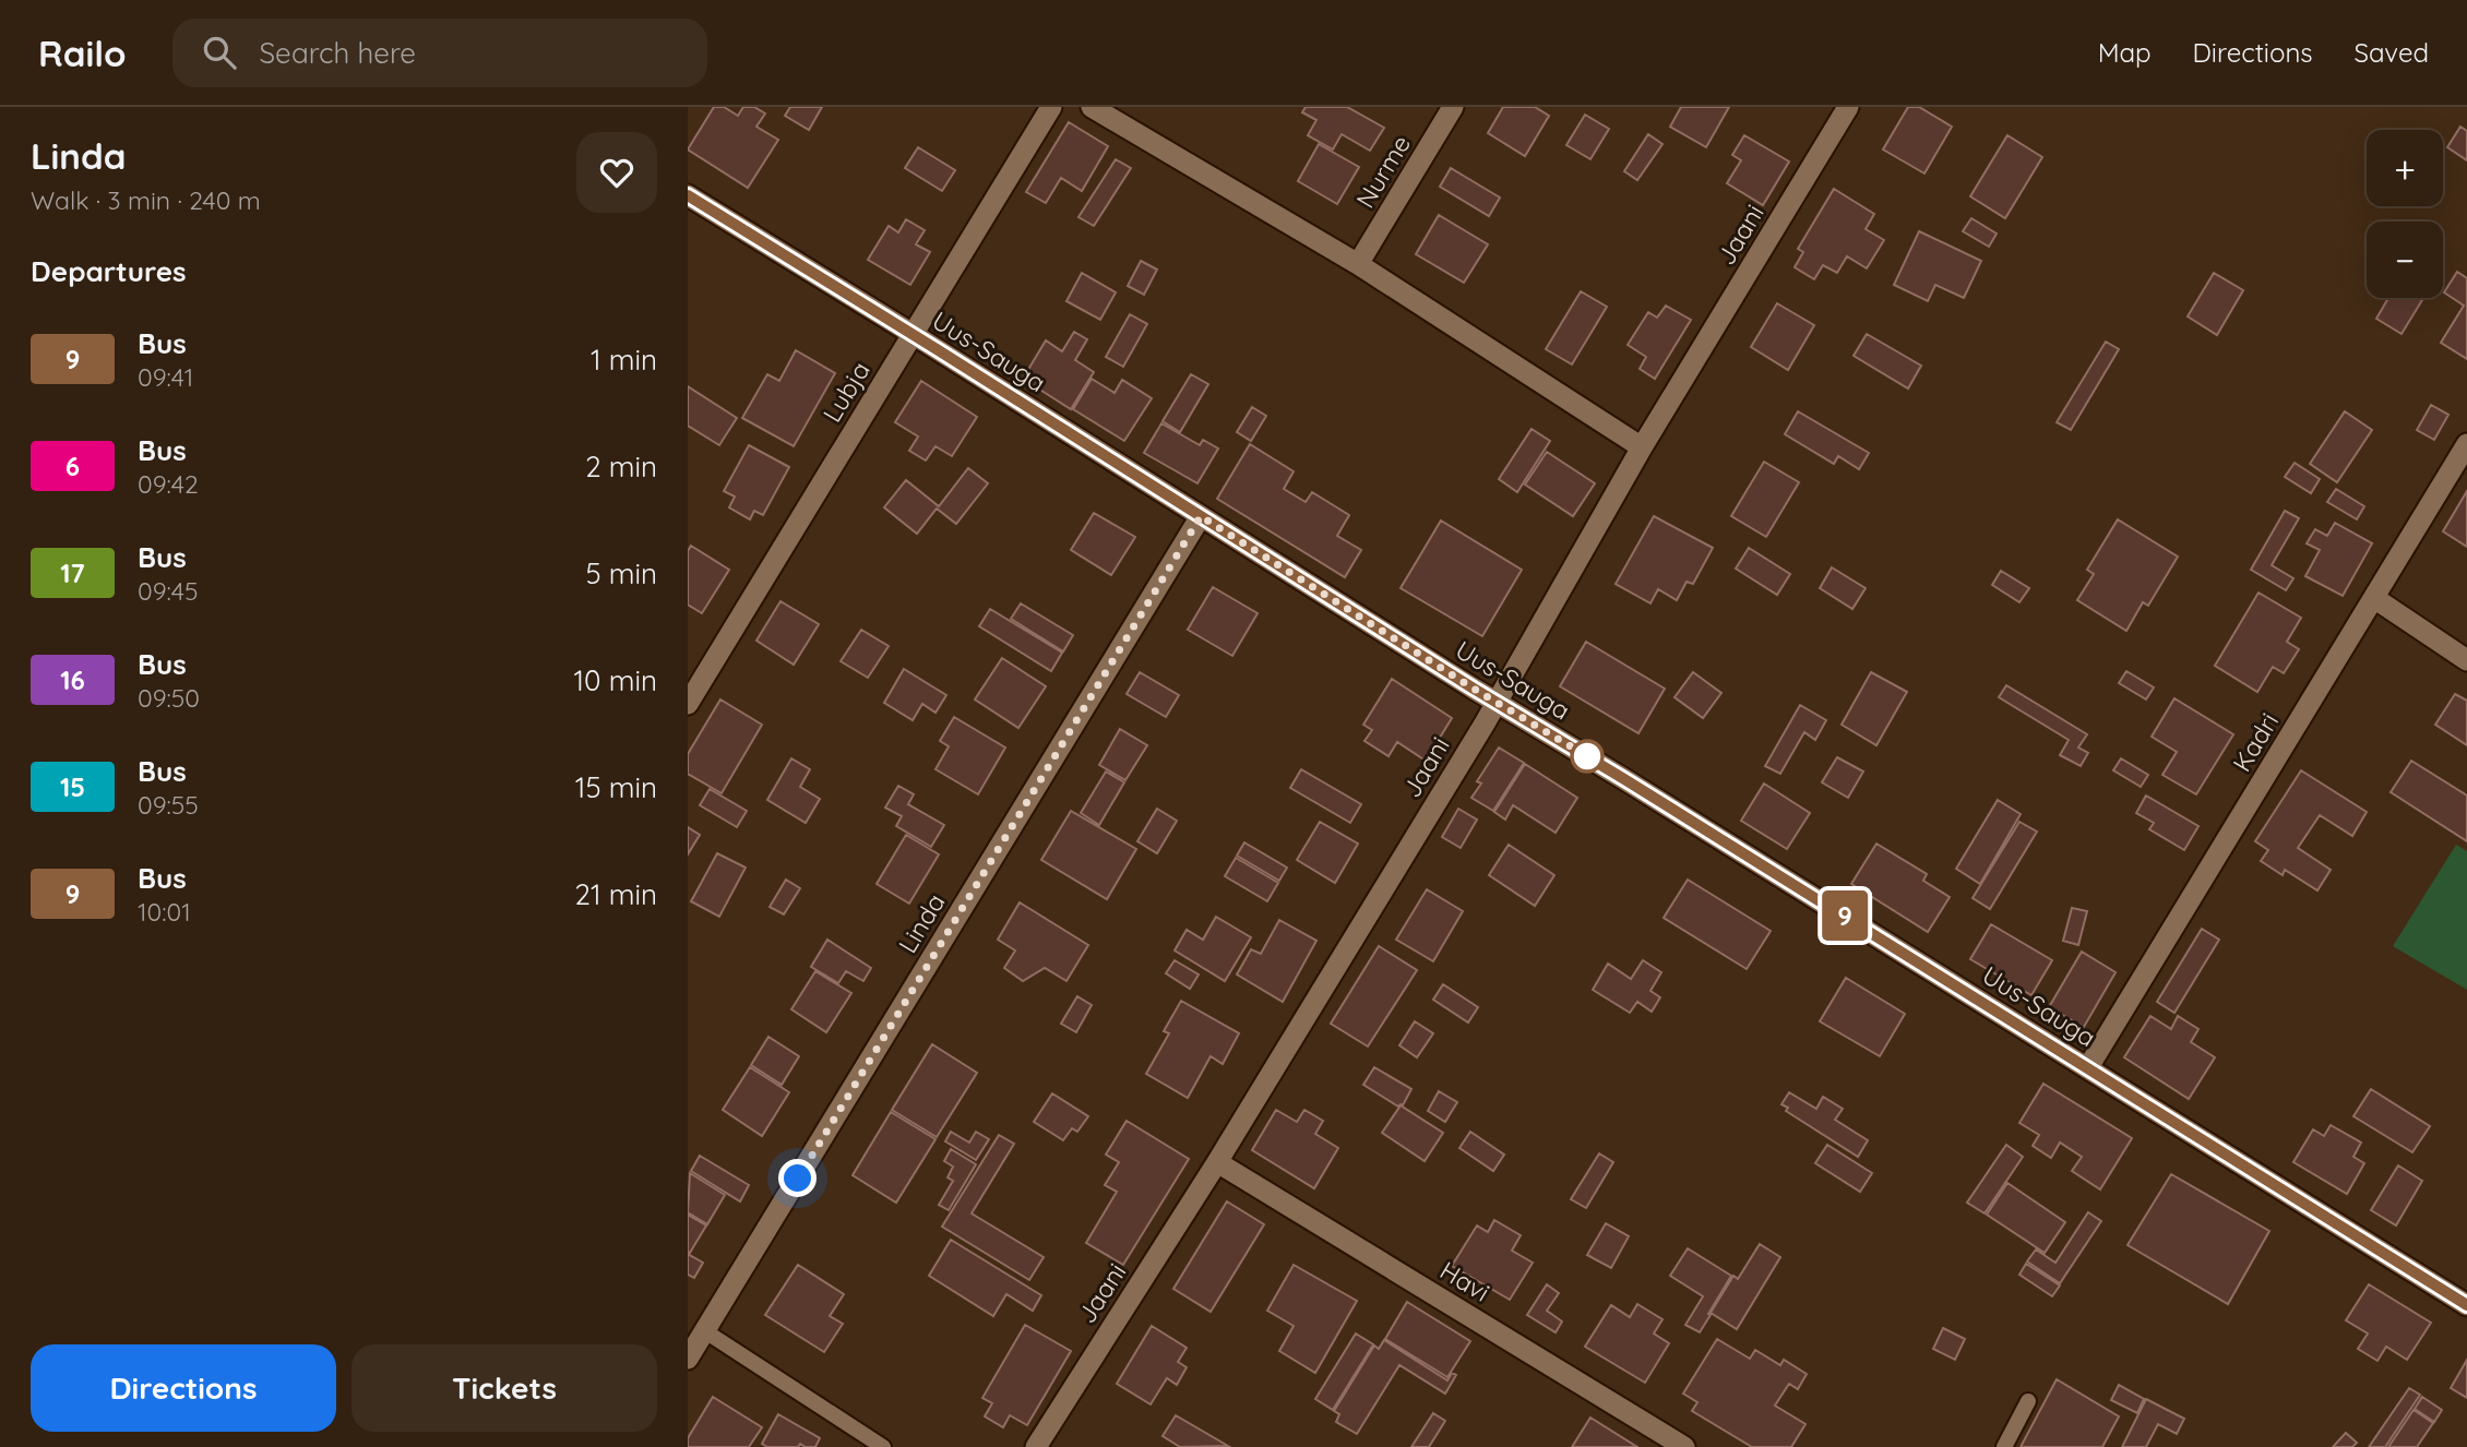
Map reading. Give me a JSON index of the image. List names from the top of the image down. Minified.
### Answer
{"streets":{"street":["Nurme","Jaani","Uus-Sauga","Lubja","Kadri","Linda","Havi"]},"crossings":[["Jaani","Uus-Sauga"],["Jaani","Havi"],["Uus-Sauga","Lubja"],["Uus-Sauga","Kadri"],["Uus-Sauga","Linda"]],"lines":["bus line 9"],"page":{"header":"Railo","search":"Search here","nav":["Map","Directions","Saved"],"heading":[["Linda","Walk · 3 min · 240 m"],"Departures"],"on_map":"9","map_buttons":["+","−"],"list":[{"mark":"9","name":"Bus","note":"09:41","value":"1 min"},{"mark":"6","name":"Bus","note":"09:42","value":"2 min"},{"mark":"17","name":"Bus","note":"09:45","value":"5 min"},{"mark":"16","name":"Bus","note":"09:50","value":"10 min"},{"mark":"15","name":"Bus","note":"09:55","value":"15 min"},{"mark":"9","name":"Bus","note":"10:01","value":"21 min"}],"buttons":["Directions","Tickets"]}}
